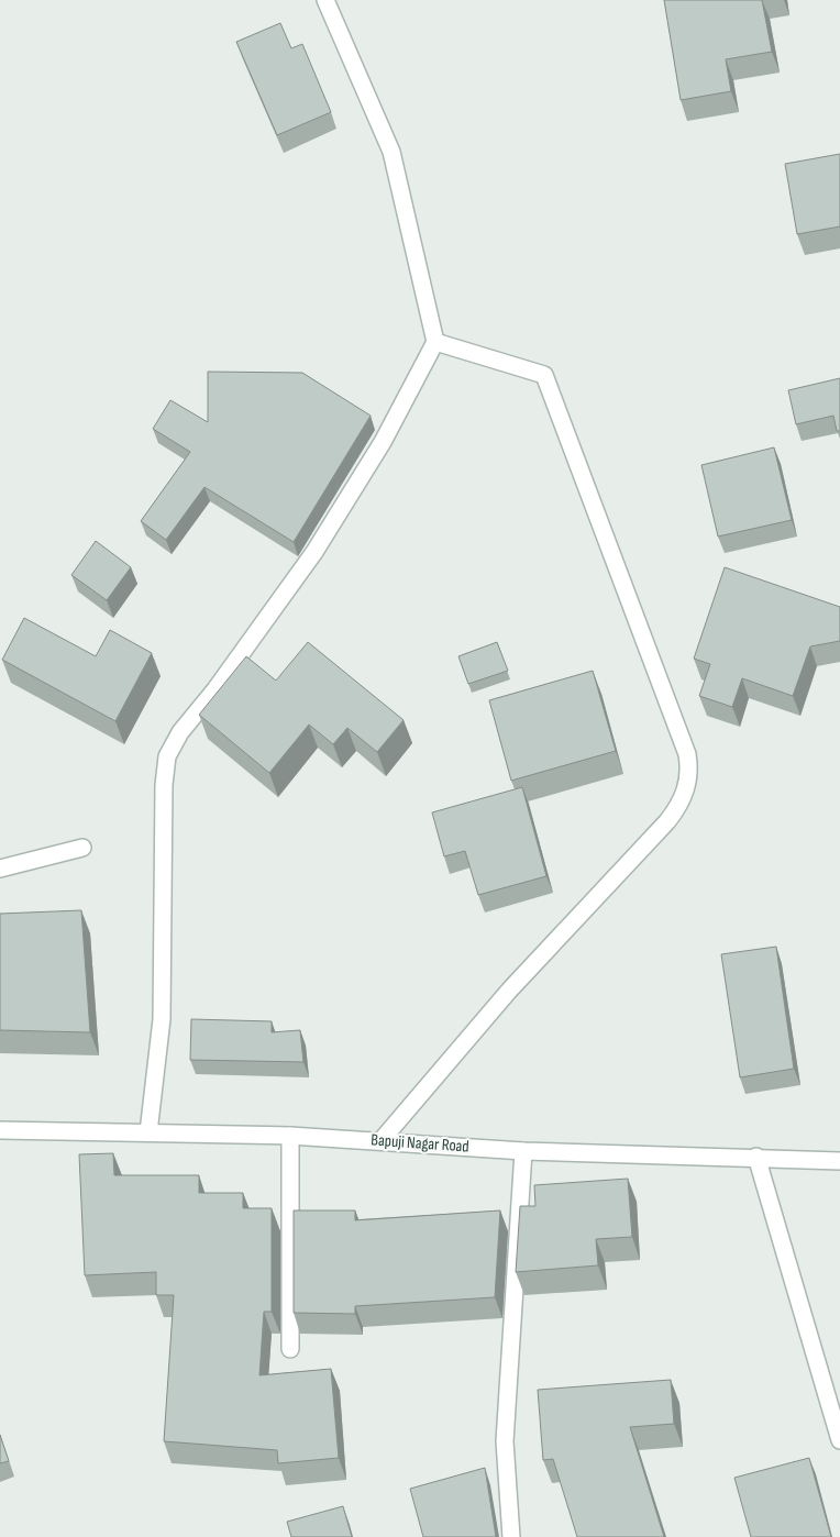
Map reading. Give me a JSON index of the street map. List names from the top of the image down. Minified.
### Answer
{"streets":{"street":["Bapuji Nagar Road"]}}
